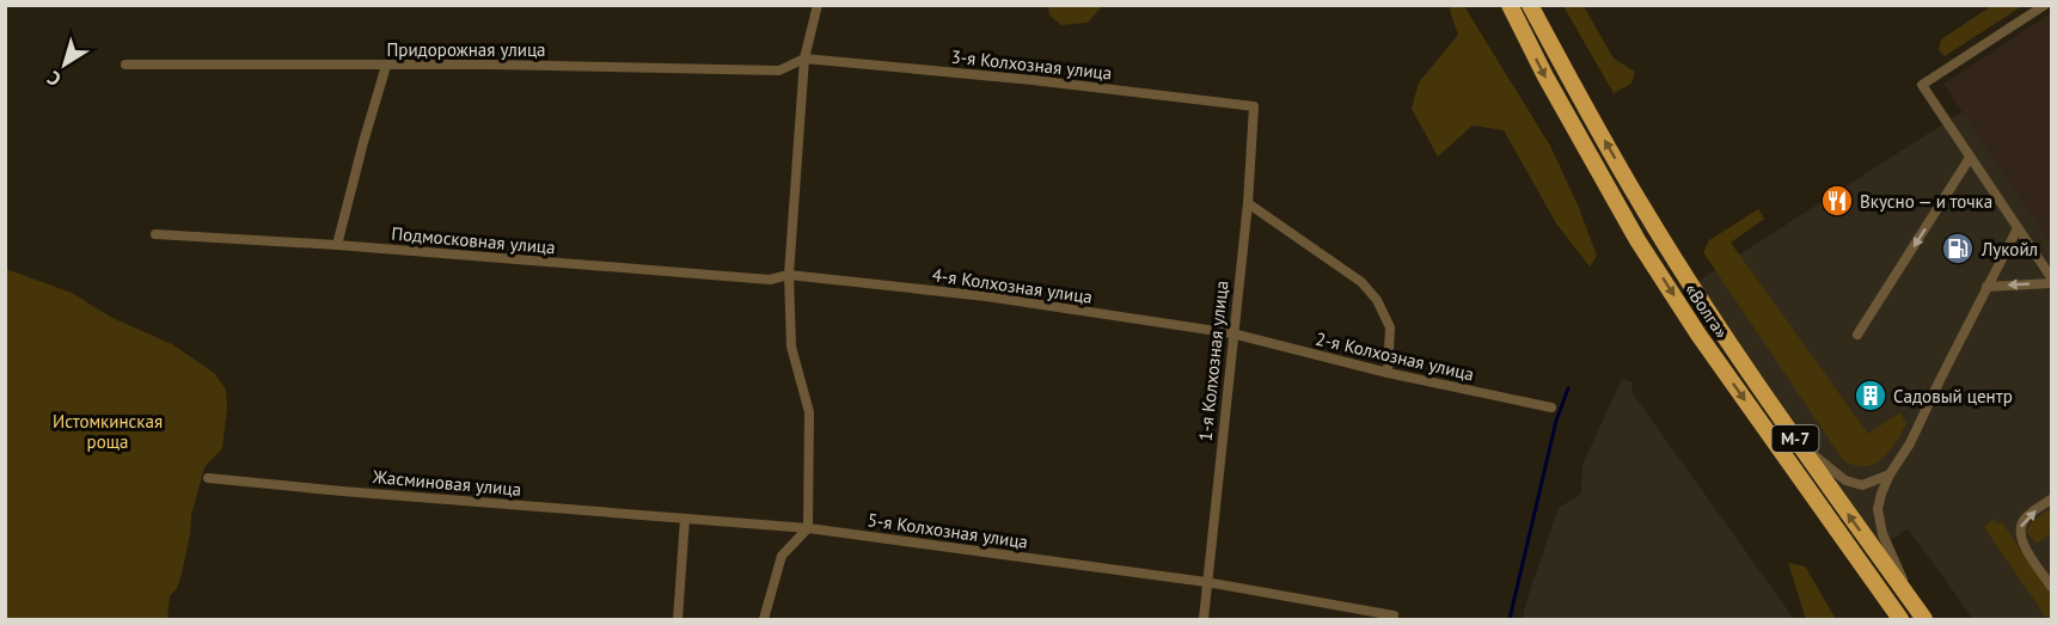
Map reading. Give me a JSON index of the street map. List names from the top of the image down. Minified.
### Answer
{"streets":{"highway":["«Волга»","М-7"],"street":["Придорожная улица","3-я Колхозная улица","Подмосковная улица","4-я Колхозная улица","2-я Колхозная улица","1-я Колхозная улица","Жасминовая улица","5-я Колхозная улица"]},"crossings":[["Придорожная улица","3-я Колхозная улица"],["3-я Колхозная улица","1-я Колхозная улица"],["Подмосковная улица","4-я Колхозная улица"],["4-я Колхозная улица","2-я Колхозная улица"],["4-я Колхозная улица","1-я Колхозная улица"],["2-я Колхозная улица","1-я Колхозная улица"],["1-я Колхозная улица","5-я Колхозная улица"],["Жасминовая улица","5-я Колхозная улица"]],"parks":["Истомкинская роща"],"places":{"restaurant":["Вкусно — и точка"],"fuel station":["Лукойл"],"building":["Садовый центр"]},"north":"bottom left"}
